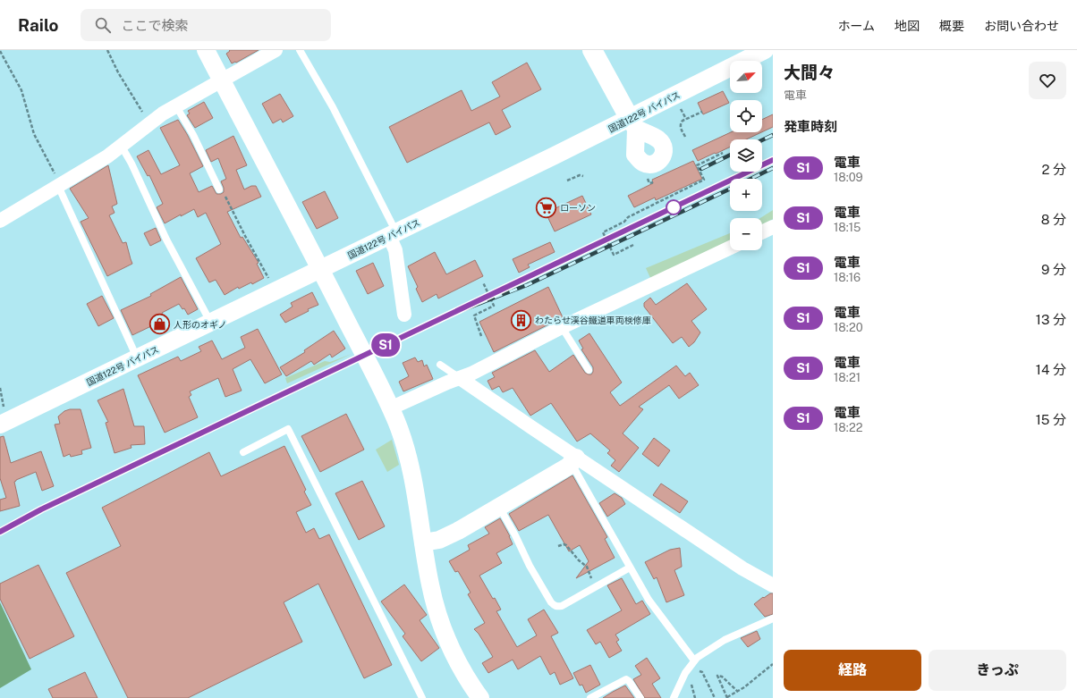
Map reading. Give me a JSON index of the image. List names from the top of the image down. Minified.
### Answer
{"streets":{"street":["国道122号 バイパス"]},"places":{"supermarket":["ローソン"],"building":["わたらせ渓谷鐵道車両検修庫"],"shop":["人形のオギノ"]},"north":"top right","page":{"header":"Railo","search":"ここで検索","nav":["ホーム","地図","概要","お問い合わせ"],"on_map":"S1","heading":[["大間々","電車"],"発車時刻"],"map_buttons":["+","−"],"list":[{"mark":"S1","name":"電車","note":"18:09","value":"2 分"},{"mark":"S1","name":"電車","note":"18:15","value":"8 分"},{"mark":"S1","name":"電車","note":"18:16","value":"9 分"},{"mark":"S1","name":"電車","note":"18:20","value":"13 分"},{"mark":"S1","name":"電車","note":"18:21","value":"14 分"},{"mark":"S1","name":"電車","note":"18:22","value":"15 分"}],"buttons":["経路","きっぷ"]}}
